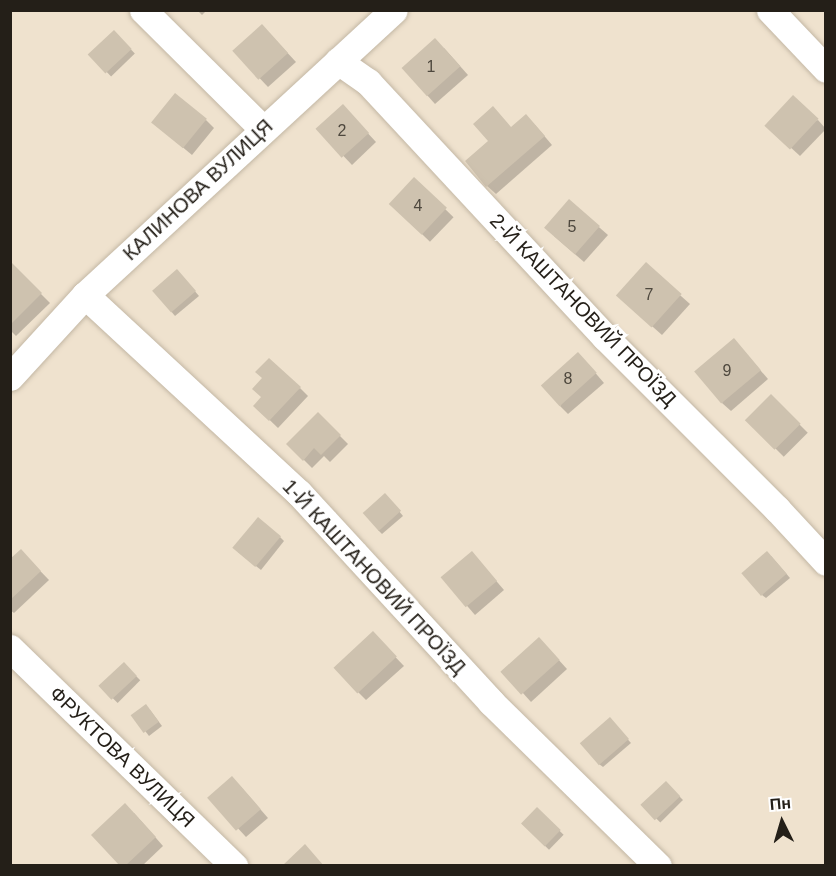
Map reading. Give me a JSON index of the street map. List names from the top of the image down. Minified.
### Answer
{"streets":{"street":["КАЛИНОВА ВУЛИЦЯ","2-Й КАШТАНОВИЙ ПРОЇЗД","1-Й КАШТАНОВИЙ ПРОЇЗД","ФРУКТОВА ВУЛИЦЯ"]},"crossings":[["КАЛИНОВА ВУЛИЦЯ","2-Й КАШТАНОВИЙ ПРОЇЗД"],["КАЛИНОВА ВУЛИЦЯ","1-Й КАШТАНОВИЙ ПРОЇЗД"]],"house_numbers":["1","2","4","5","7","9","8"],"north":"top"}
